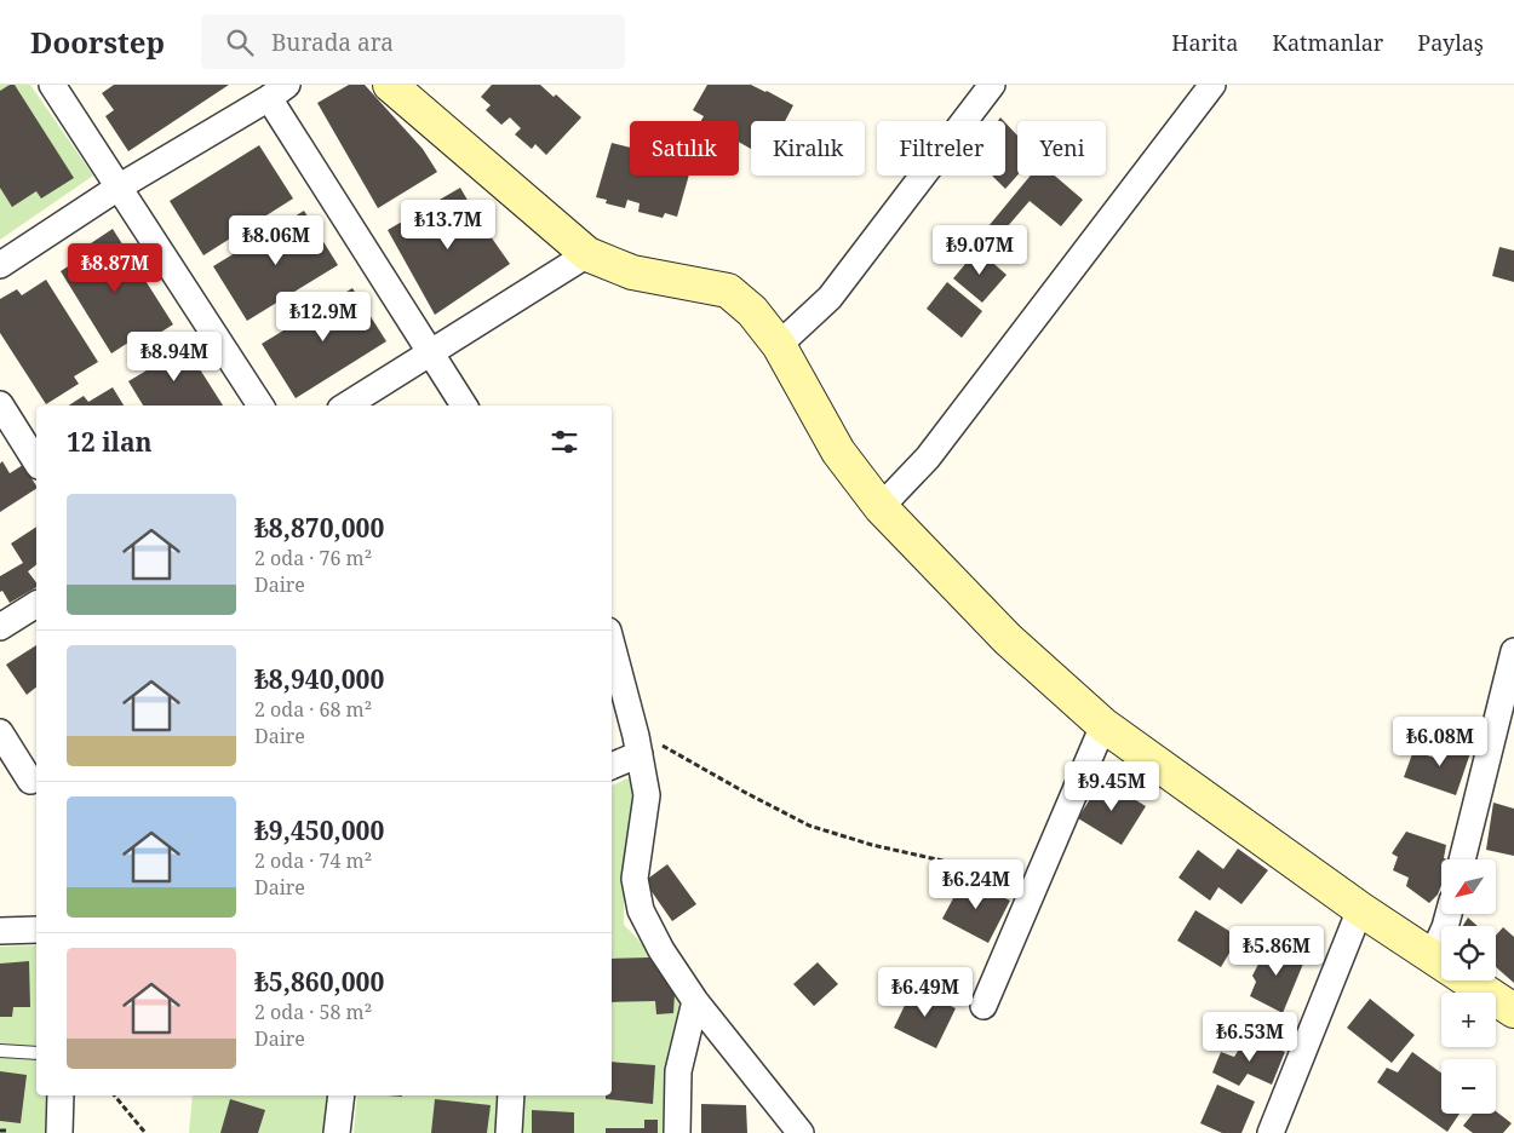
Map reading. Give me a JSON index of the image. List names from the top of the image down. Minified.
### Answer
{"north":"bottom left","page":{"header":"Doorstep","search":"Burada ara","nav":["Harita","Katmanlar","Paylaş"],"chip":["Satılık","Kiralık","Filtreler","Yeni"],"price":["₺13.7M","₺8.06M","₺9.07M","₺8.87M","₺12.9M","₺8.94M","₺6.08M","₺9.45M","₺6.24M","₺5.86M","₺6.49M","₺6.53M"],"heading":"12 ilan","list":[{"name":"₺8,870,000","note":"2 oda · 76 m² · Daire"},{"name":"₺8,940,000","note":"2 oda · 68 m² · Daire"},{"name":"₺9,450,000","note":"2 oda · 74 m² · Daire"},{"name":"₺5,860,000","note":"2 oda · 58 m² · Daire"}],"map_buttons":["+","−"]}}
